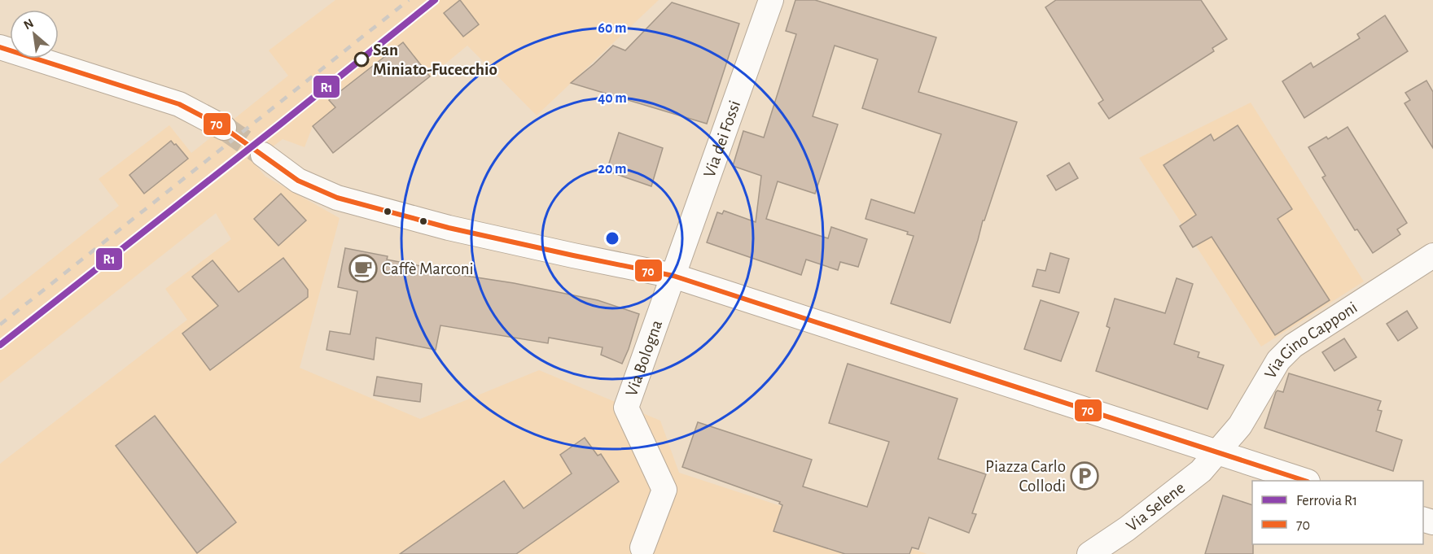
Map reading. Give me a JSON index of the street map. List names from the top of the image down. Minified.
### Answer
{"streets":{"street":["Via dei Fossi","Via Gino Capponi","Via Bologna","Via Selene"]},"crossings":[["Via dei Fossi","Via Bologna"],["Via Gino Capponi","Via Selene"]],"places":{"other":["San Miniato-Fucecchio"],"cafe":["Caffè Marconi"],"parking":["Piazza Carlo Collodi"]},"lines":["rail line R1","transit line 70"],"legend":["Ferrovia R1","70"],"north":"top left","rings":["60 m","40 m","20 m"]}
